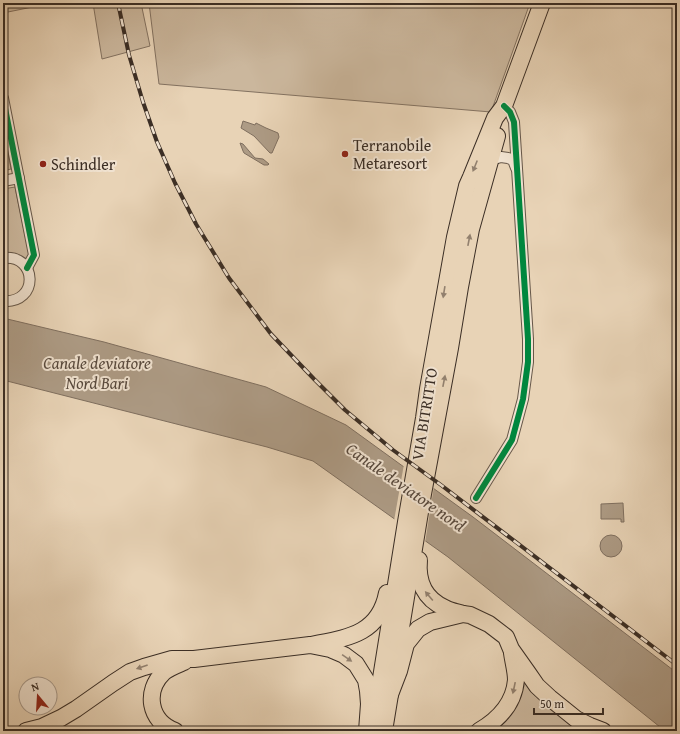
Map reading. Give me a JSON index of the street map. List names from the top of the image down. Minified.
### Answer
{"streets":{"main road":["VIA BITRITTO"]},"water":["Canale deviatore Nord Bari","Canale deviatore nord"],"places":["Terranobile Metaresort","Schindler"],"scale_bar":"50 m","north":"top"}
